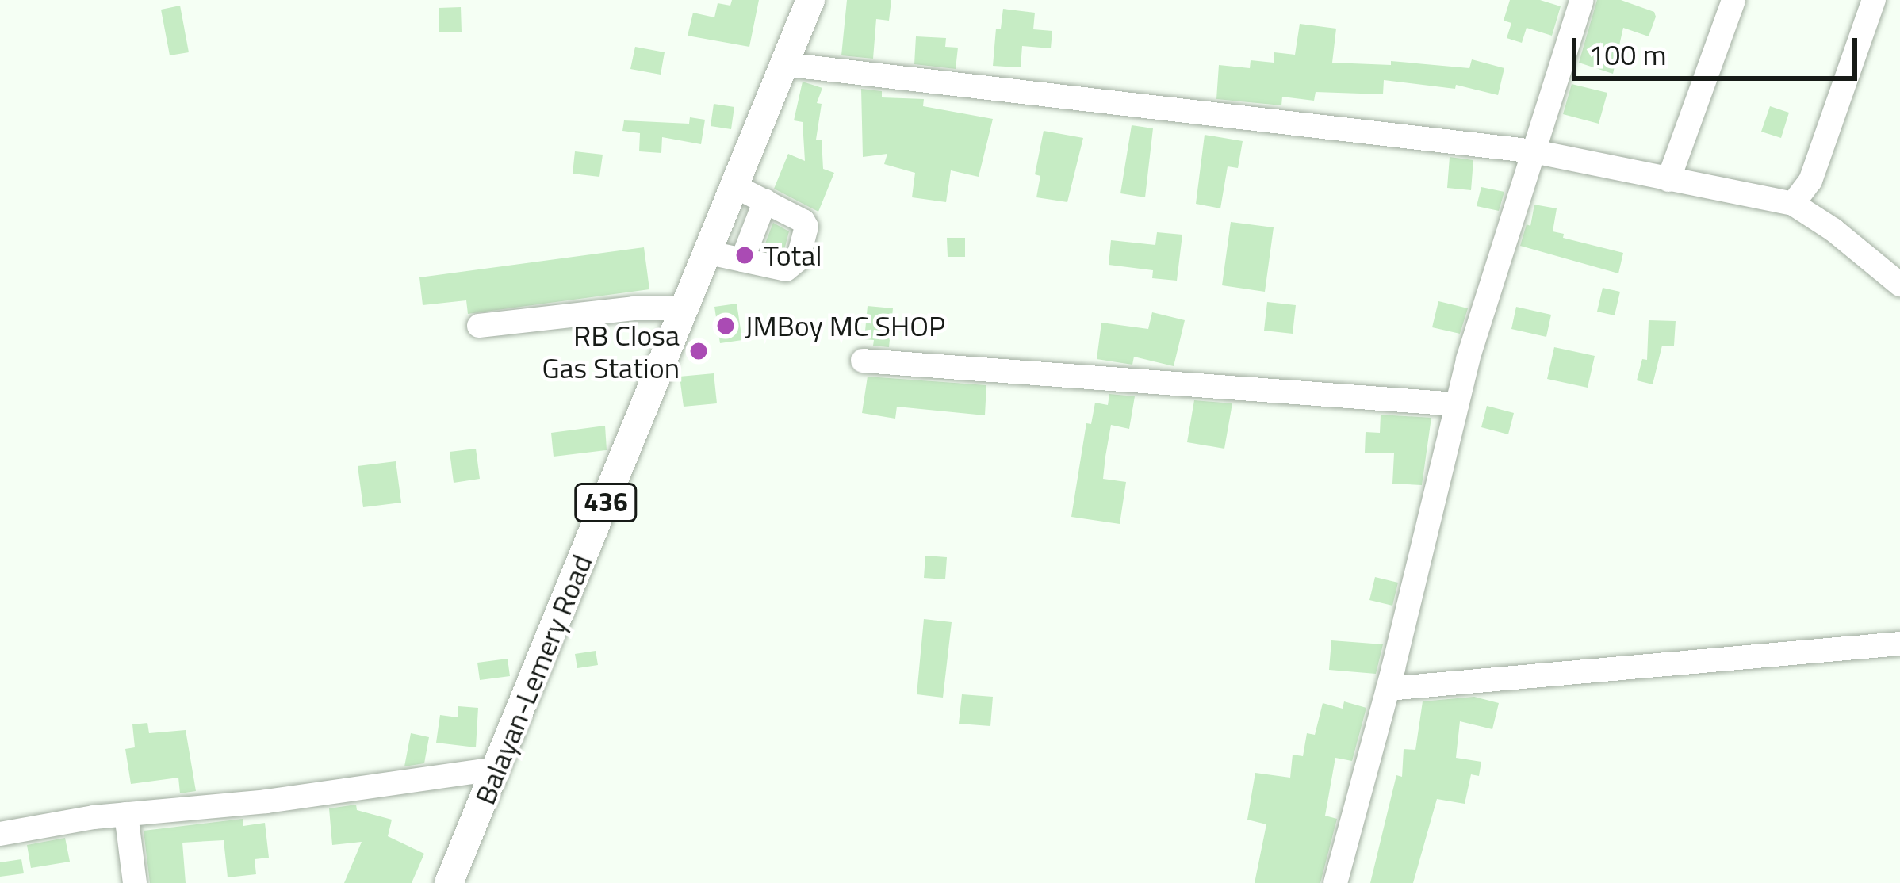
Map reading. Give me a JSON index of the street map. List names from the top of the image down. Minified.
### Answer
{"streets":{"main road":["436","Balayan-Lemery Road"]},"places":["Total","JMBoy MC SHOP","RB Closa Gas Station"],"scale_bar":"100 m"}
